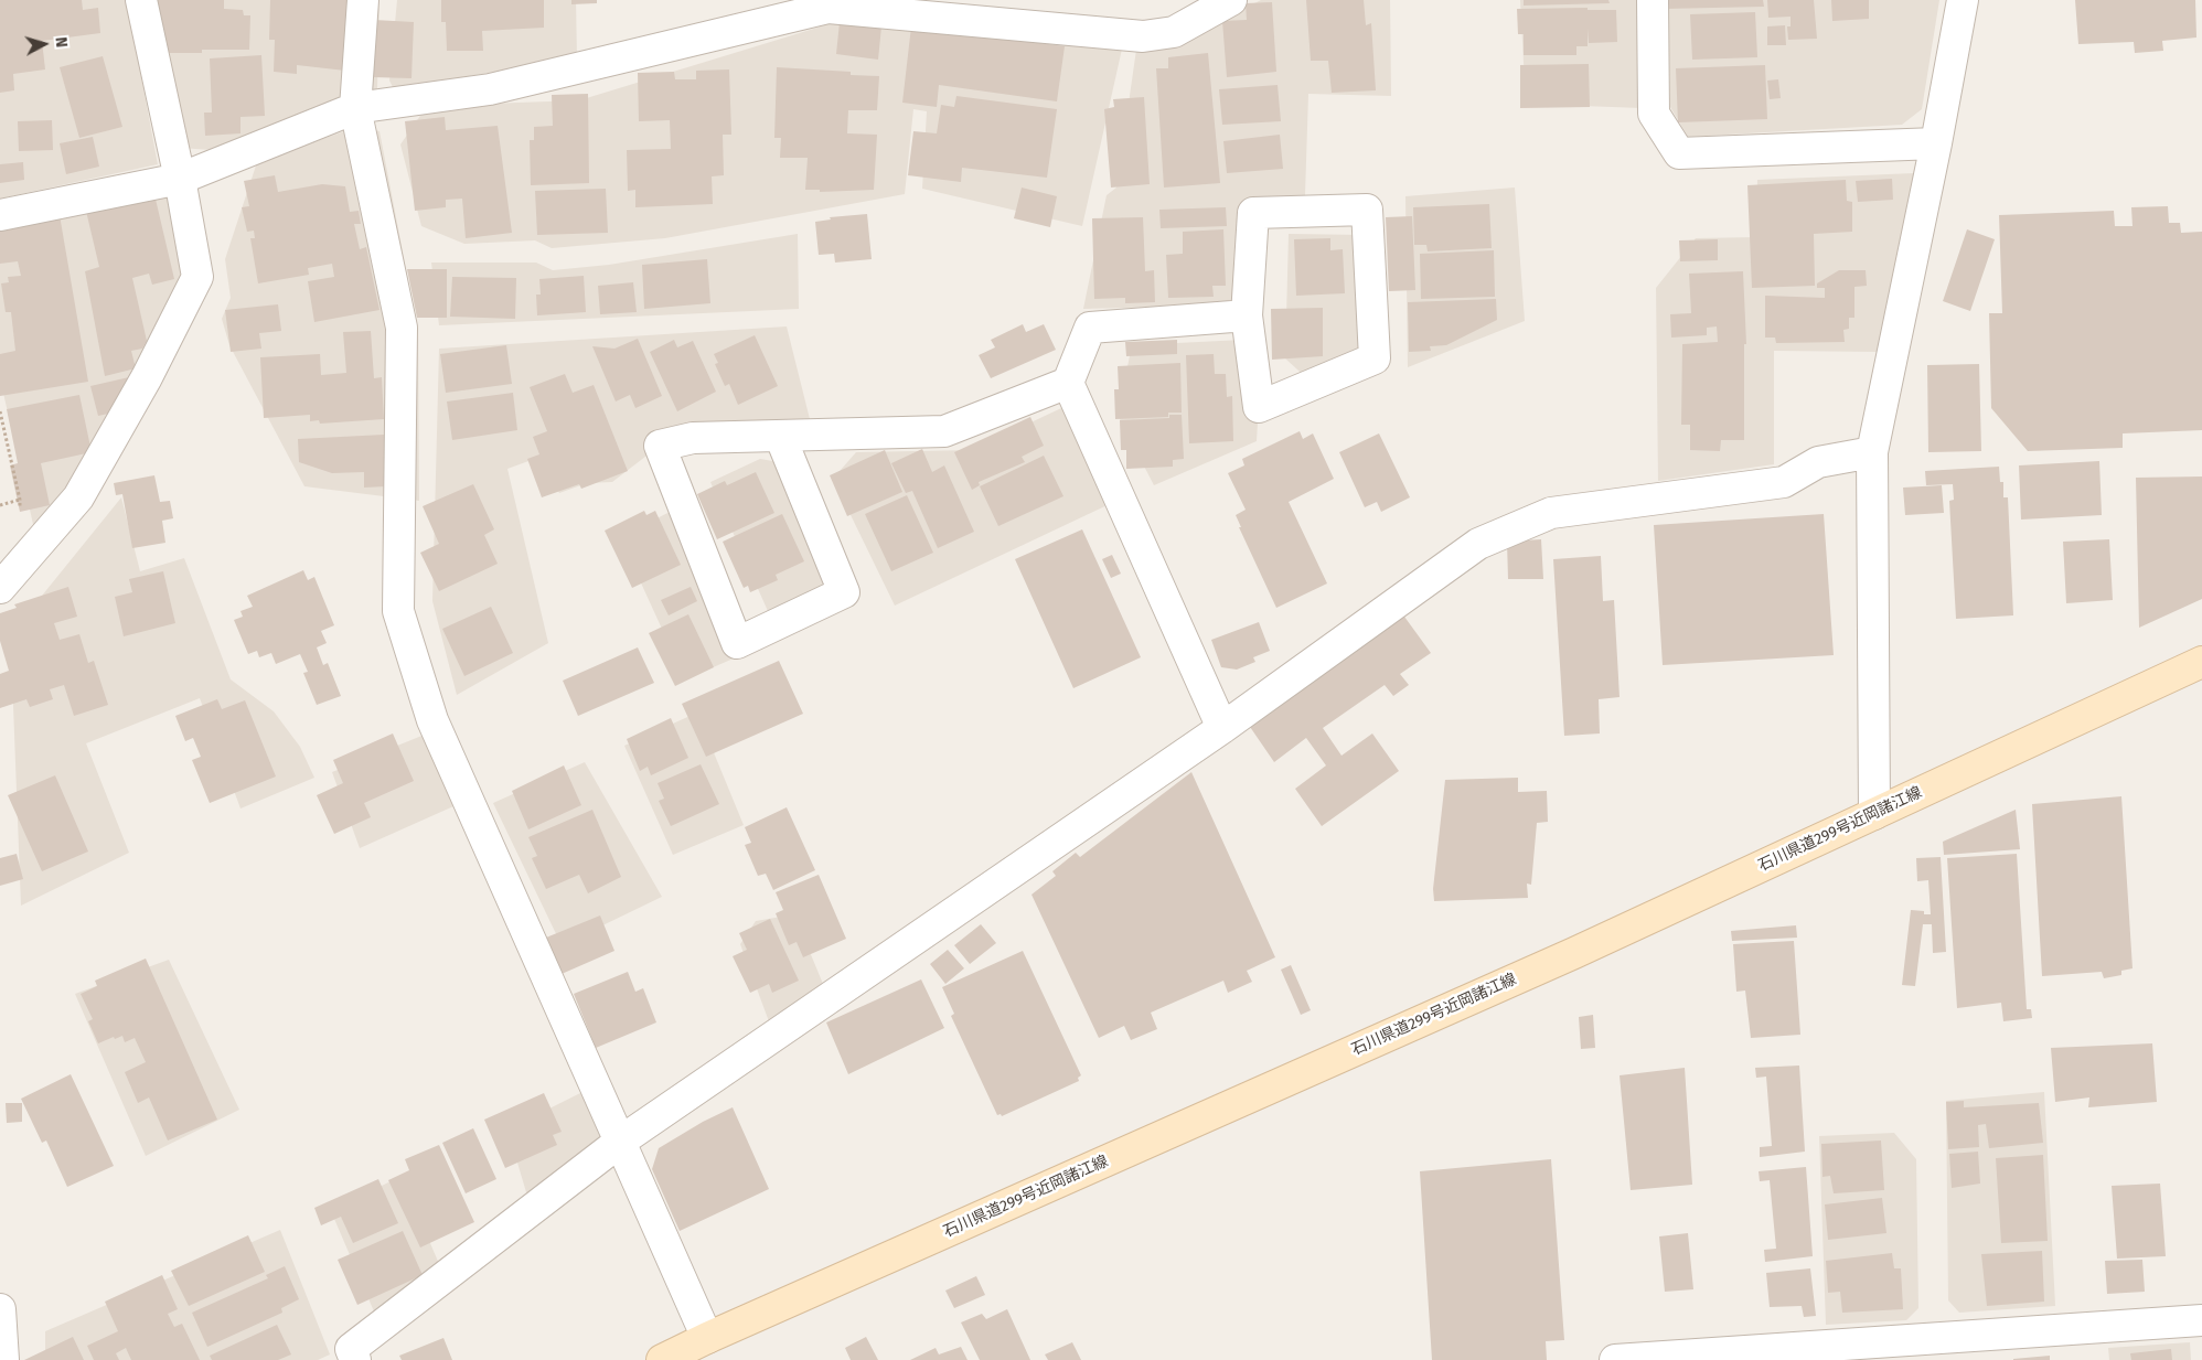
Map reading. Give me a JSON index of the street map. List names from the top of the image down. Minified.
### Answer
{"streets":{"main road":["石川県道299号近岡諸江線"]},"north":"right"}
